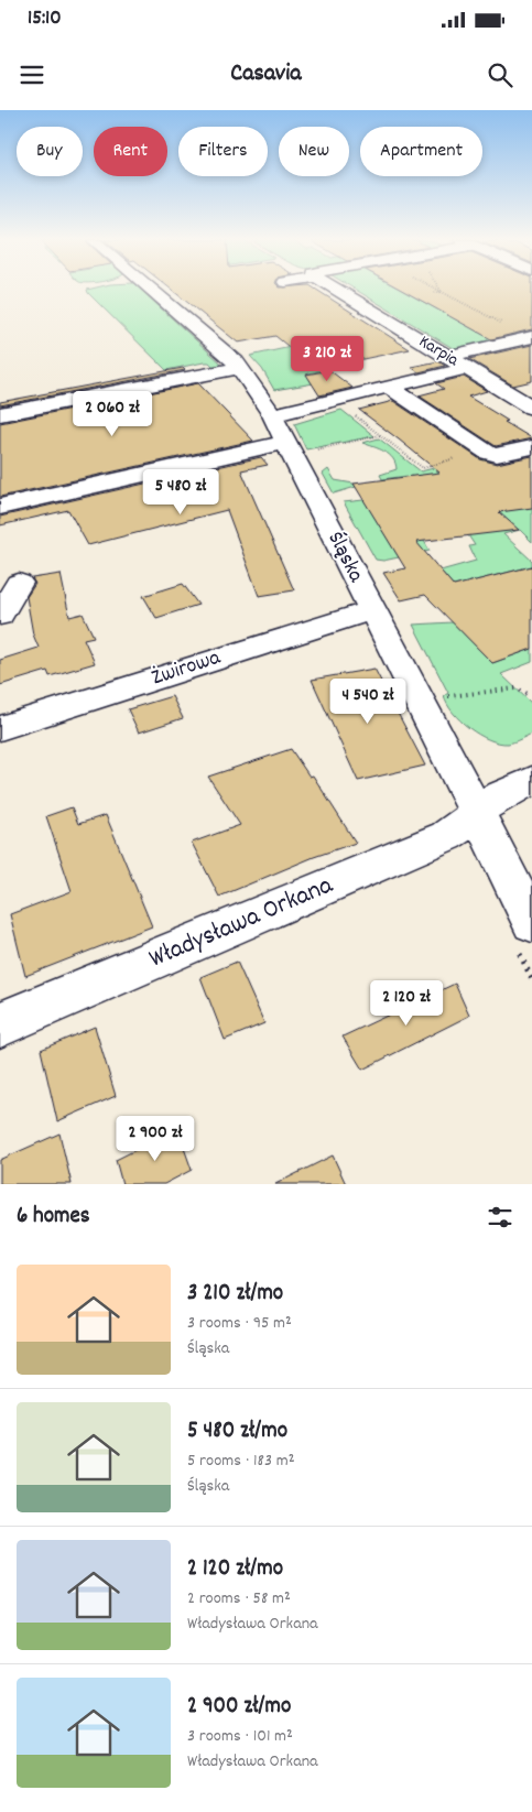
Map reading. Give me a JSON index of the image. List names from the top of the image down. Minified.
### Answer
{"streets":{"street":["Karpia","Śląska","Żwirowa","Władysława Orkana"]},"crossings":[["Śląska","Żwirowa"],["Śląska","Władysława Orkana"]],"page":{"status":"15:10","header":"Casavia","chip":["Buy","Rent","Filters","New","Apartment"],"price":["3 210 zł","2 060 zł","5 480 zł","4 540 zł","2 120 zł","2 900 zł"],"heading":"6 homes","list":[{"name":"3 210 zł/mo","note":"3 rooms · 95 m² · Śląska"},{"name":"5 480 zł/mo","note":"5 rooms · 183 m² · Śląska"},{"name":"2 120 zł/mo","note":"2 rooms · 58 m² · Władysława Orkana"},{"name":"2 900 zł/mo","note":"3 rooms · 101 m² · Władysława Orkana"}]}}
